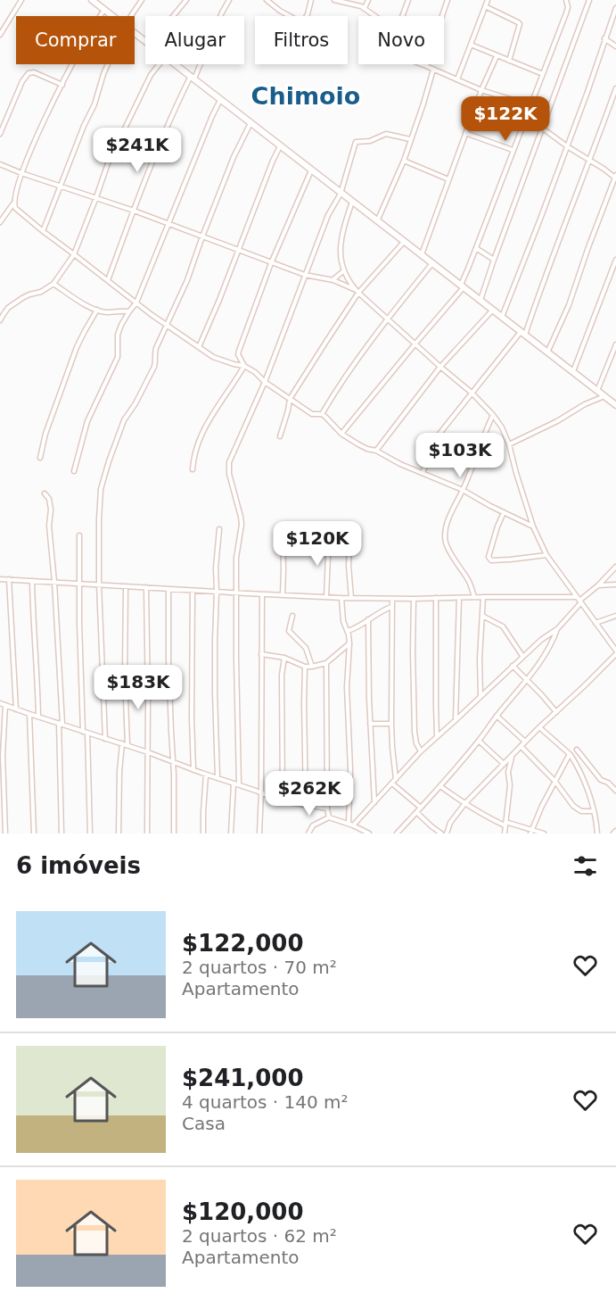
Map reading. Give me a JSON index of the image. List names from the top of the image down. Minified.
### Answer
{"districts":["Chimoio"],"page":{"chip":["Comprar","Alugar","Filtros","Novo"],"price":["$122K","$241K","$103K","$120K","$183K","$262K"],"heading":"6 imóveis","list":[{"name":"$122,000","note":"2 quartos · 70 m² · Apartamento"},{"name":"$241,000","note":"4 quartos · 140 m² · Casa"},{"name":"$120,000","note":"2 quartos · 62 m² · Apartamento"}]}}
